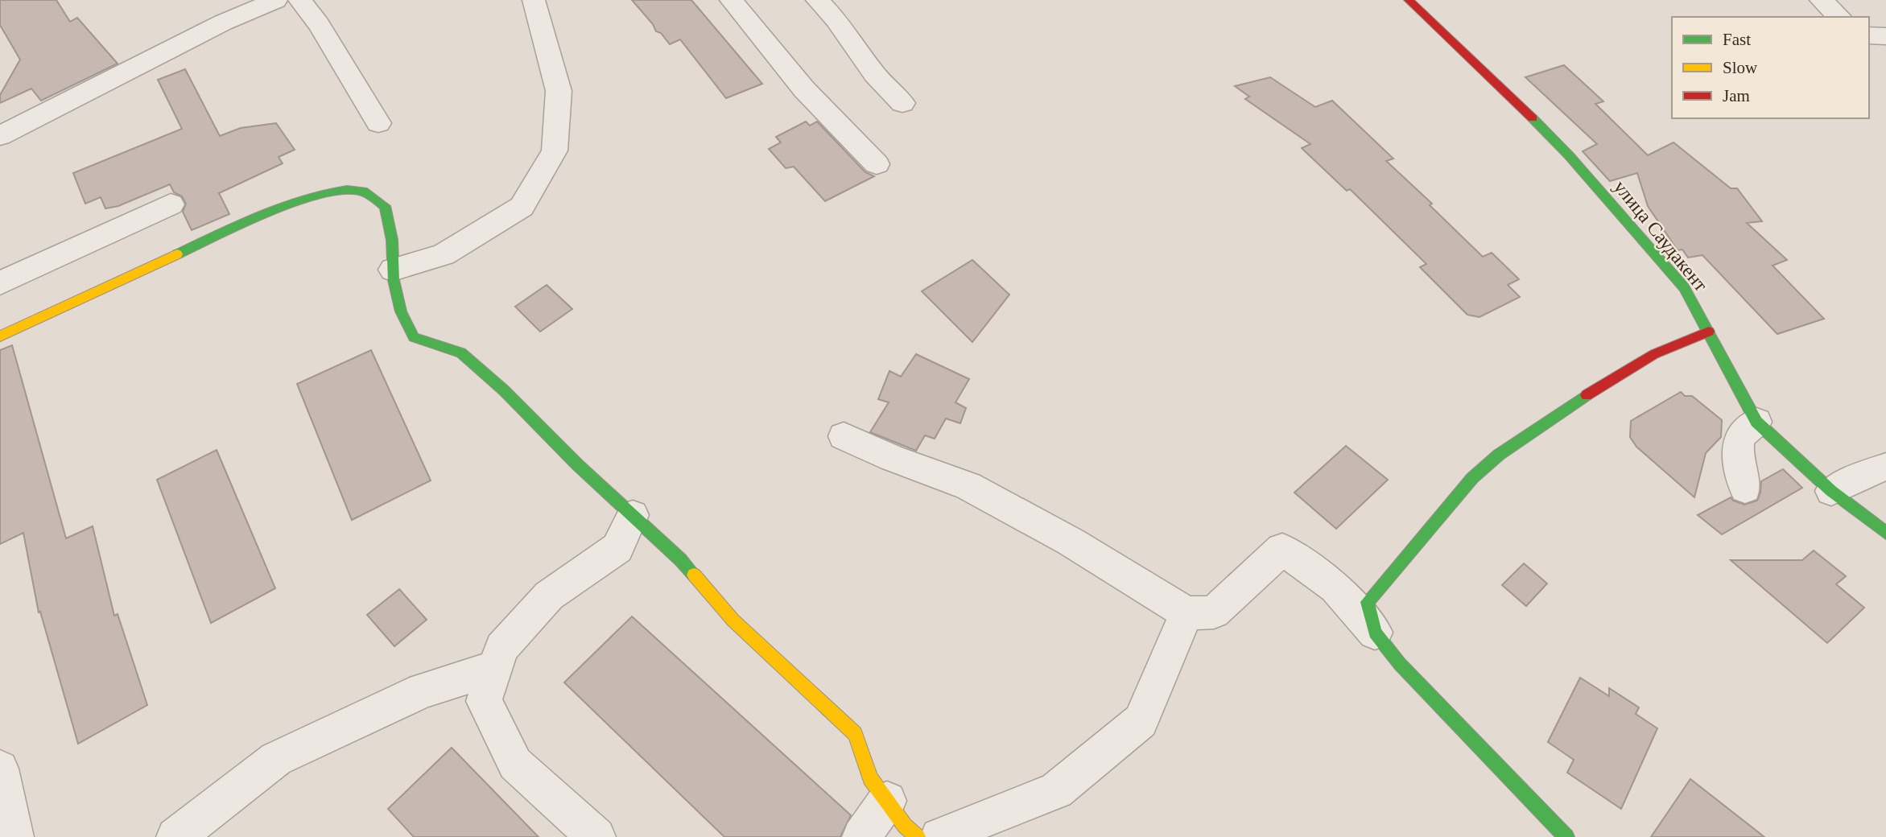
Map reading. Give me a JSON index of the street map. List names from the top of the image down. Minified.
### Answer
{"streets":{"street":["улица Саудакент"]},"legend":["Fast","Slow","Jam"]}
